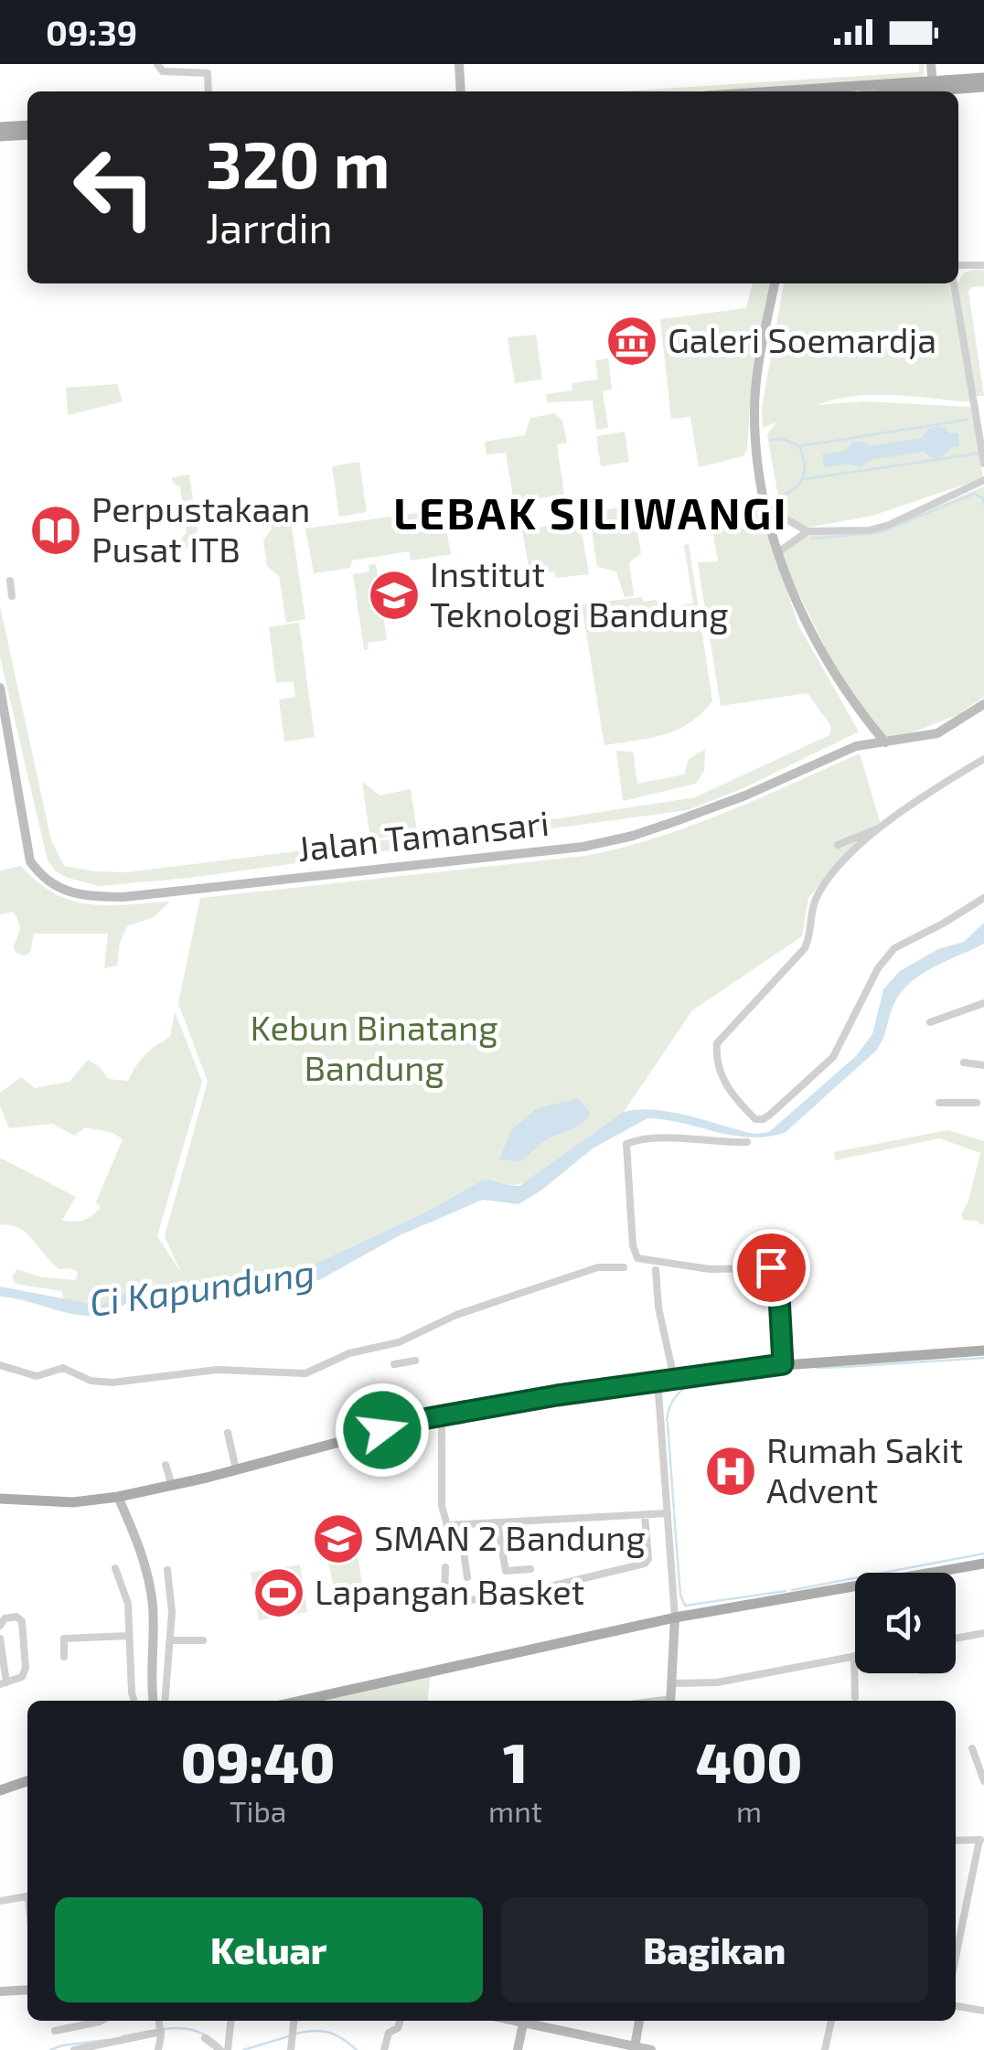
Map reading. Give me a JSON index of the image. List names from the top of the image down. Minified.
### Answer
{"streets":{"main road":["Jalan Tamansari"]},"districts":["LEBAK SILIWANGI"],"water":["Ci Kapundung"],"parks":["Kebun Binatang Bandung"],"places":{"museum":["Galeri Soemardja"],"library":["Perpustakaan Pusat ITB"],"school or university":["Institut Teknologi Bandung","SMAN 2 Bandung"],"hospital":["Rumah Sakit Advent"],"sports":["Lapangan Basket"]},"page":{"status":"09:39","turn":["320 m","Jarrdin"],"eta":["09:40","Tiba","1","mnt","400","m"],"buttons":["Keluar","Bagikan"]}}
